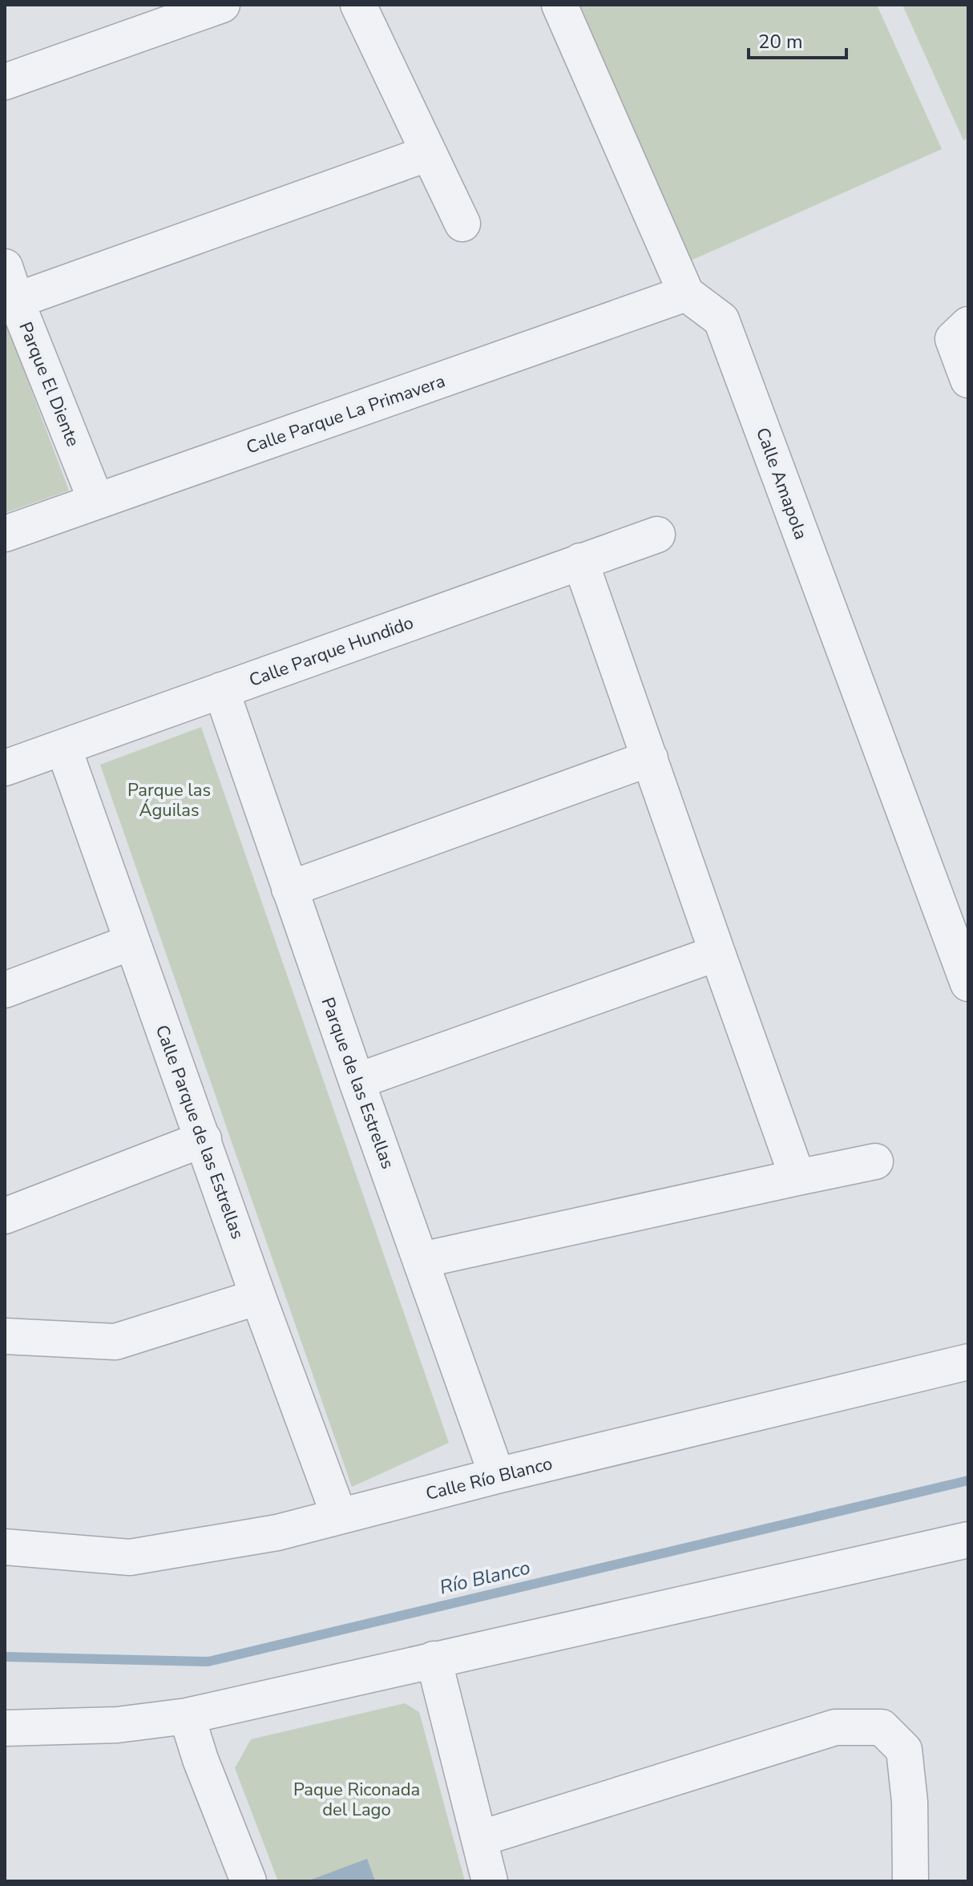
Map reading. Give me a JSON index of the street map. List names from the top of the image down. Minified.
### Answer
{"streets":{"street":["Parque El Diente","Calle Parque La Primavera","Calle Amapola","Calle Parque Hundido","Parque de las Estrellas","Calle Parque de las Estrellas","Calle Río Blanco"]},"crossings":[["Parque El Diente","Calle Parque La Primavera"],["Calle Parque La Primavera","Calle Amapola"],["Calle Parque Hundido","Parque de las Estrellas"],["Calle Parque Hundido","Calle Parque de las Estrellas"],["Parque de las Estrellas","Calle Río Blanco"],["Calle Parque de las Estrellas","Calle Río Blanco"]],"water":["Río Blanco"],"parks":["Parque las Águilas","Paque Riconada del Lago"],"scale_bar":"20 m"}
